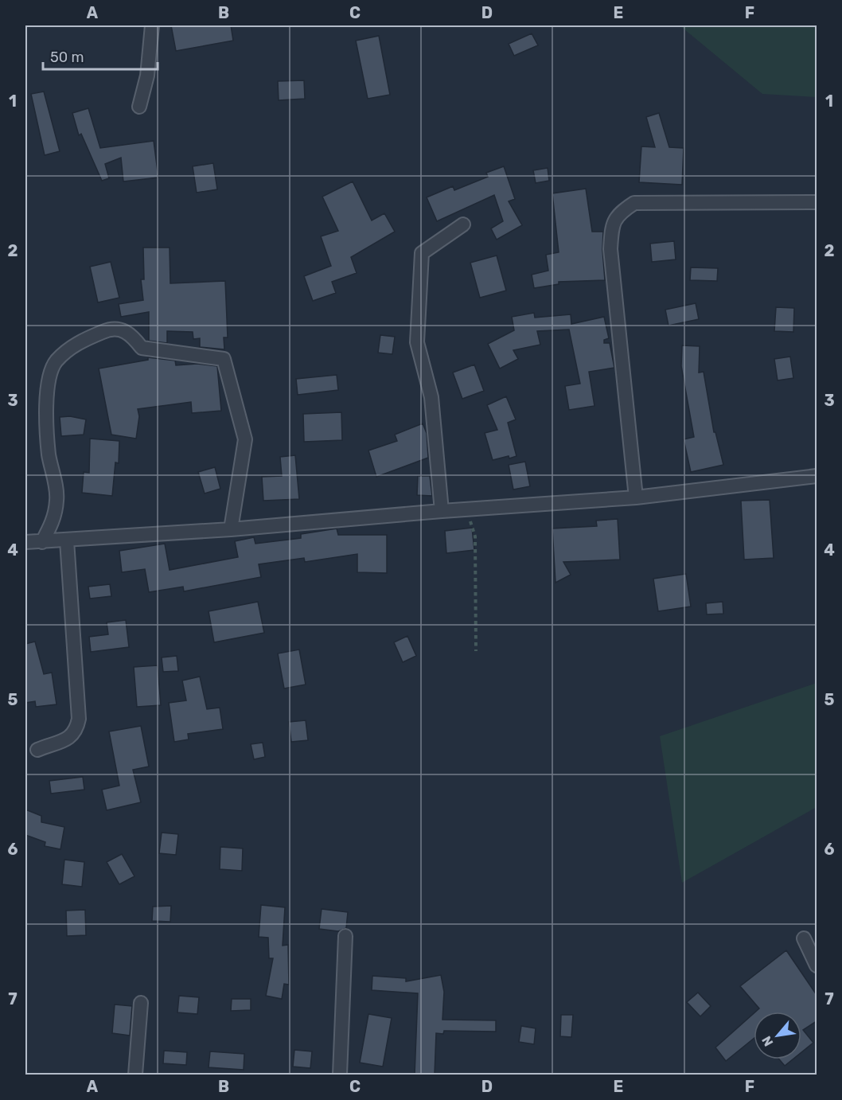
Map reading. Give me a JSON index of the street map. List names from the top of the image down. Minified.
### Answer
{"scale_bar":"50 m","north":"bottom left","grid":{"columns":["A","B","C","D","E","F"],"rows":["1","2","3","4","5","6","7"]}}
